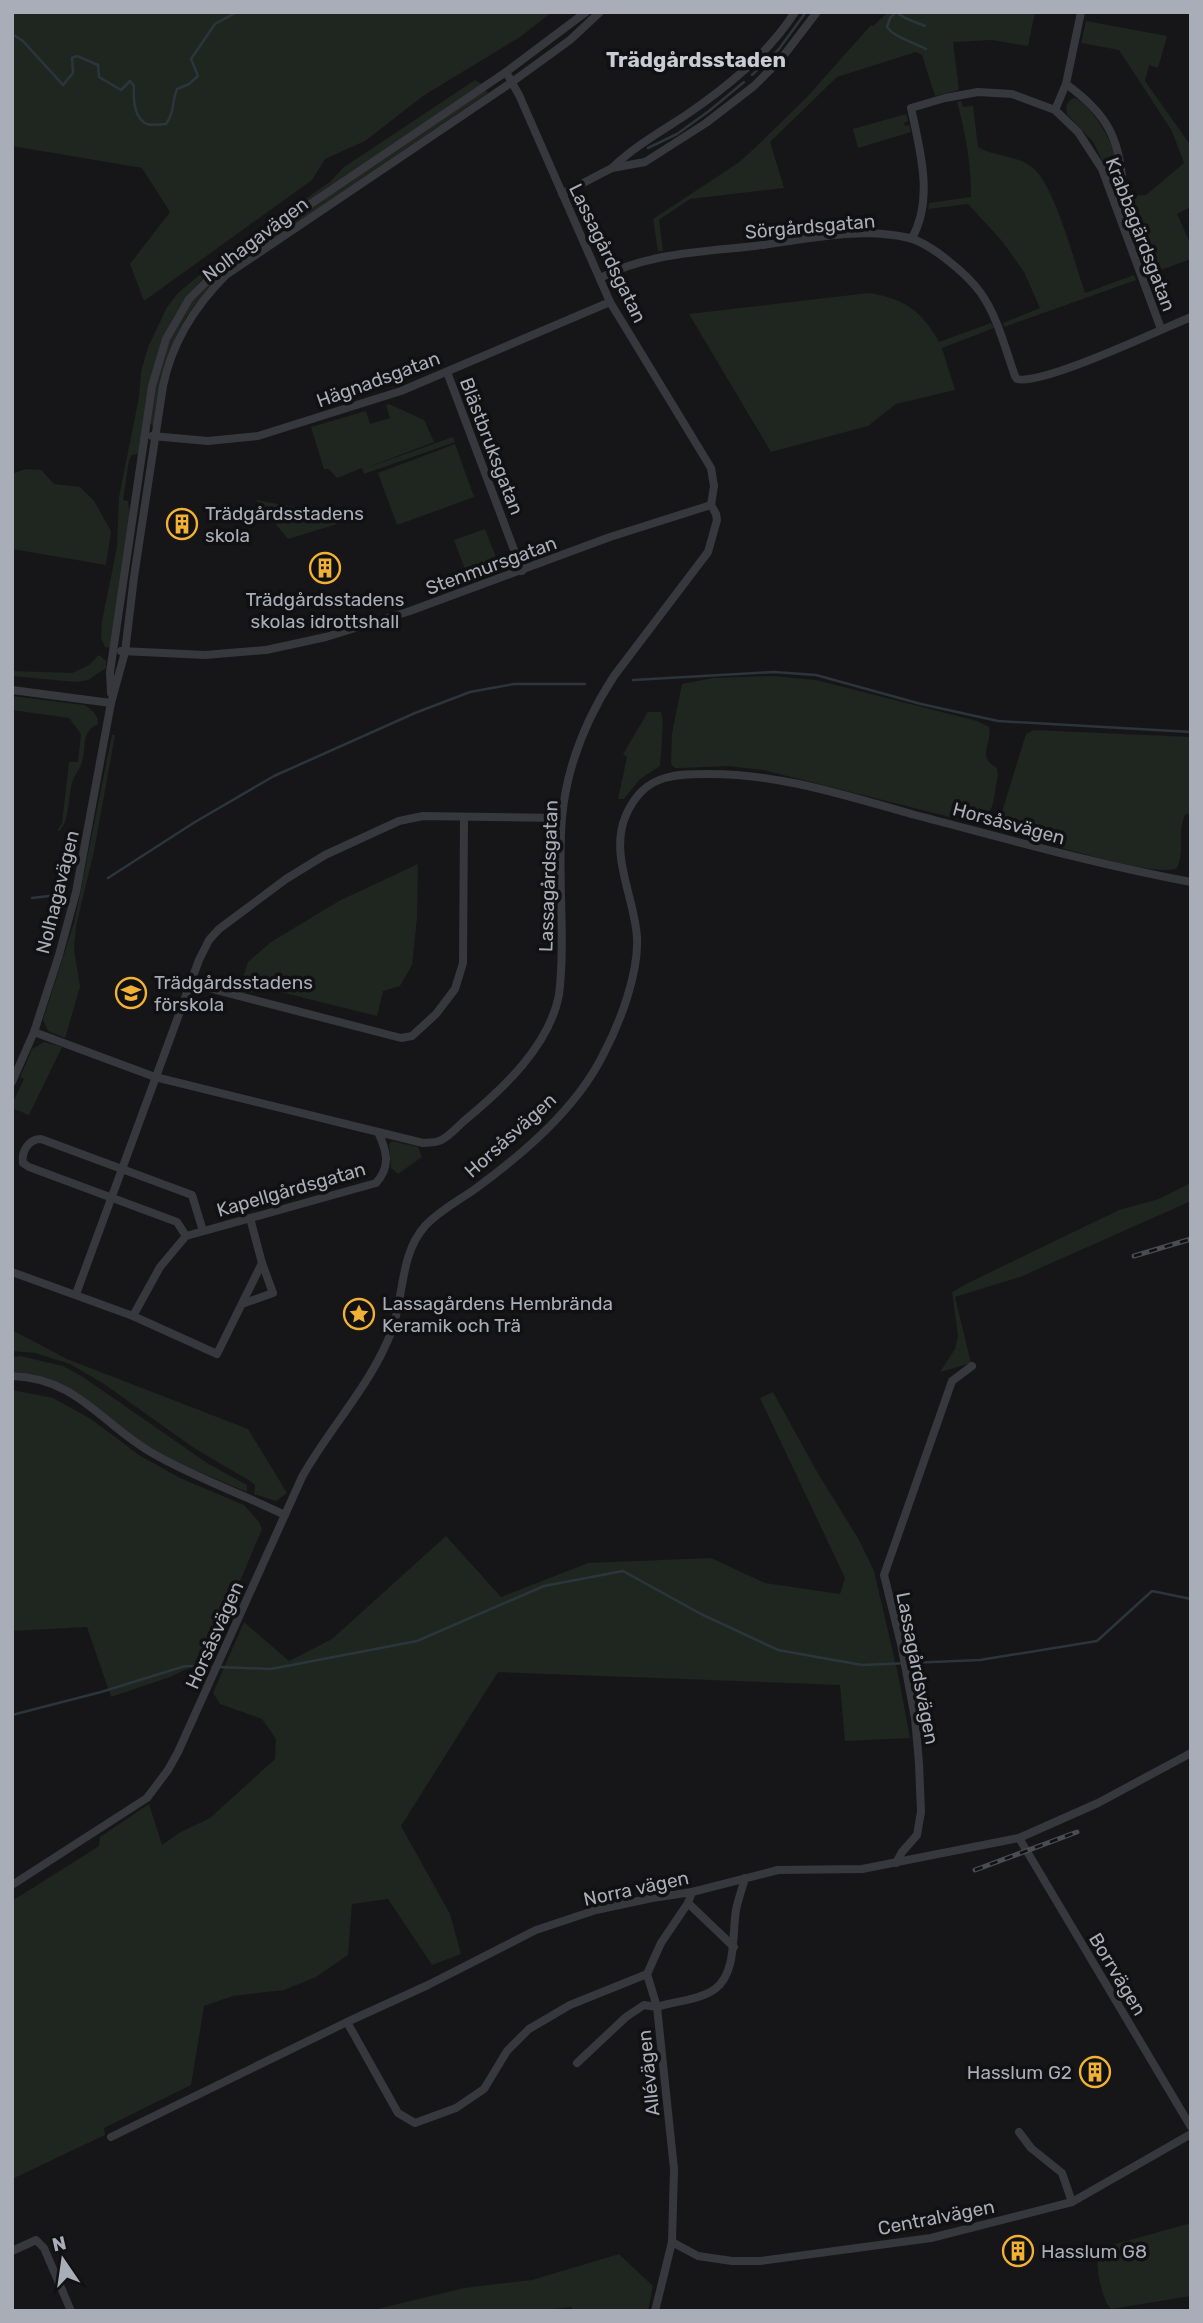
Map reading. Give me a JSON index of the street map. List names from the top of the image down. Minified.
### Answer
{"streets":{"street":["Sörgårdsgatan","Krabbagärdsgatan","Nolhagavägen","Lassagårdsgatan","Hägnadsgatan","Blästbruksgatan","Stenmursgatan","Horsåsvägen","Kapellgårdsgatan","Lassagårdsvägen","Norra vägen","Borrvägen","Allévägen","Centralvägen"]},"crossings":[["Sörgårdsgatan","Krabbagärdsgatan"],["Sörgårdsgatan","Lassagårdsgatan"],["Nolhagavägen","Lassagårdsgatan"],["Nolhagavägen","Hägnadsgatan"],["Nolhagavägen","Stenmursgatan"],["Lassagårdsgatan","Hägnadsgatan"],["Lassagårdsgatan","Stenmursgatan"],["Lassagårdsgatan","Kapellgårdsgatan"],["Hägnadsgatan","Blästbruksgatan"],["Blästbruksgatan","Stenmursgatan"],["Lassagårdsvägen","Norra vägen"],["Norra vägen","Borrvägen"],["Norra vägen","Allévägen"],["Allévägen","Centralvägen"]],"districts":["Trädgårdsstaden"],"places":{"building":["Trädgårdsstadens skola","Trädgårdsstadens skolas idrottshall","Hasslum G2","Hasslum G8"],"school or university":["Trädgårdsstadens förskola"],"place":["Lassagårdens Hembrända Keramik och Trä"]},"north":"top"}
